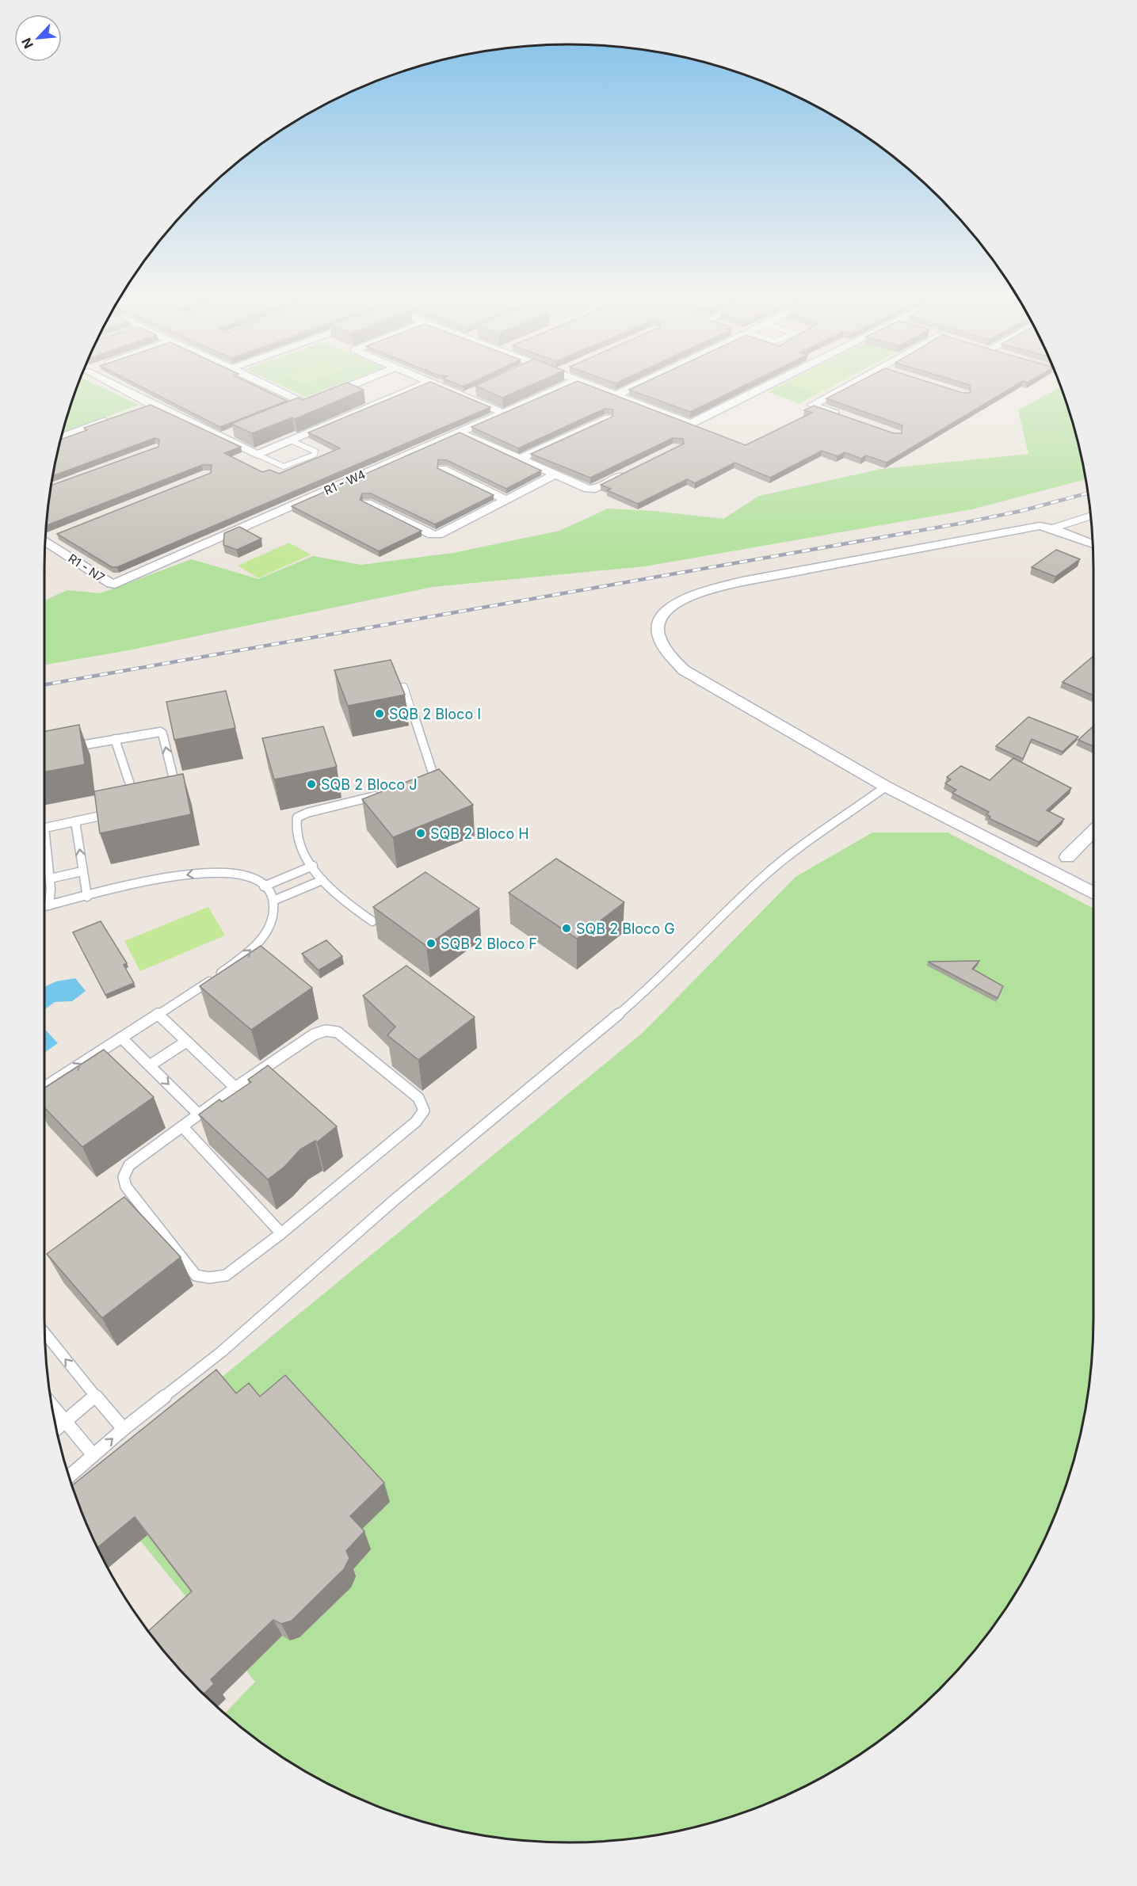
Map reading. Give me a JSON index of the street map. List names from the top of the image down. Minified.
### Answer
{"streets":{"street":["R1 - W4","R1 - N7"]},"crossings":[["R1 - W4","R1 - N7"]],"places":["SQB 2 Bloco I","SQB 2 Bloco J","SQB 2 Bloco H","SQB 2 Bloco G","SQB 2 Bloco F"],"north":"bottom left"}
